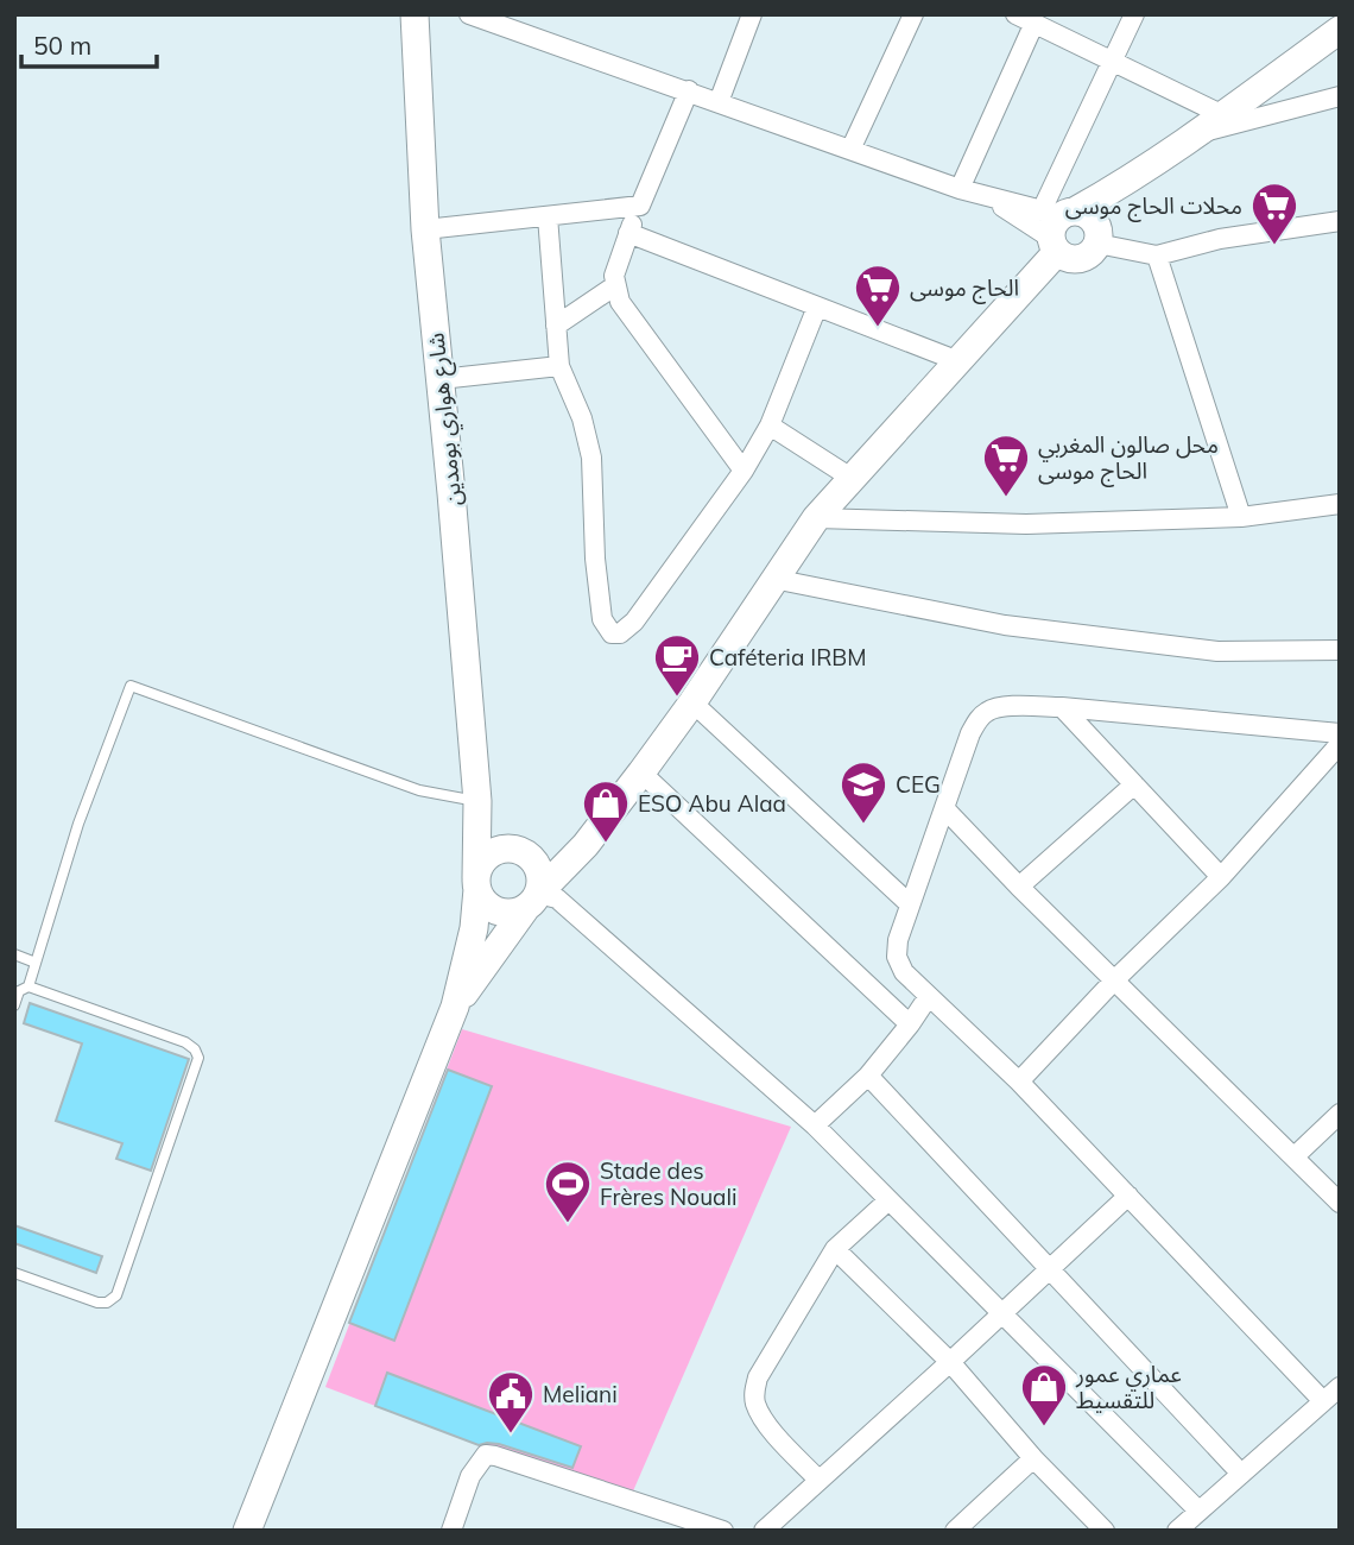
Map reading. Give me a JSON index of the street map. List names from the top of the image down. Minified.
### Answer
{"streets":{"street":["شارع هواري بومدين"]},"places":{"supermarket":["محلات الحاج موسى","الحاج موسى","محل صالون المغربي الحاج موسى"],"cafe":["Caféteria IRBM"],"school or university":["CEG"],"shop":["ESO Abu Alaa","عماري عمور للتقسيط"],"sports":["Stade des Frères Nouali"],"public building":["Meliani"]},"scale_bar":"50 m"}
